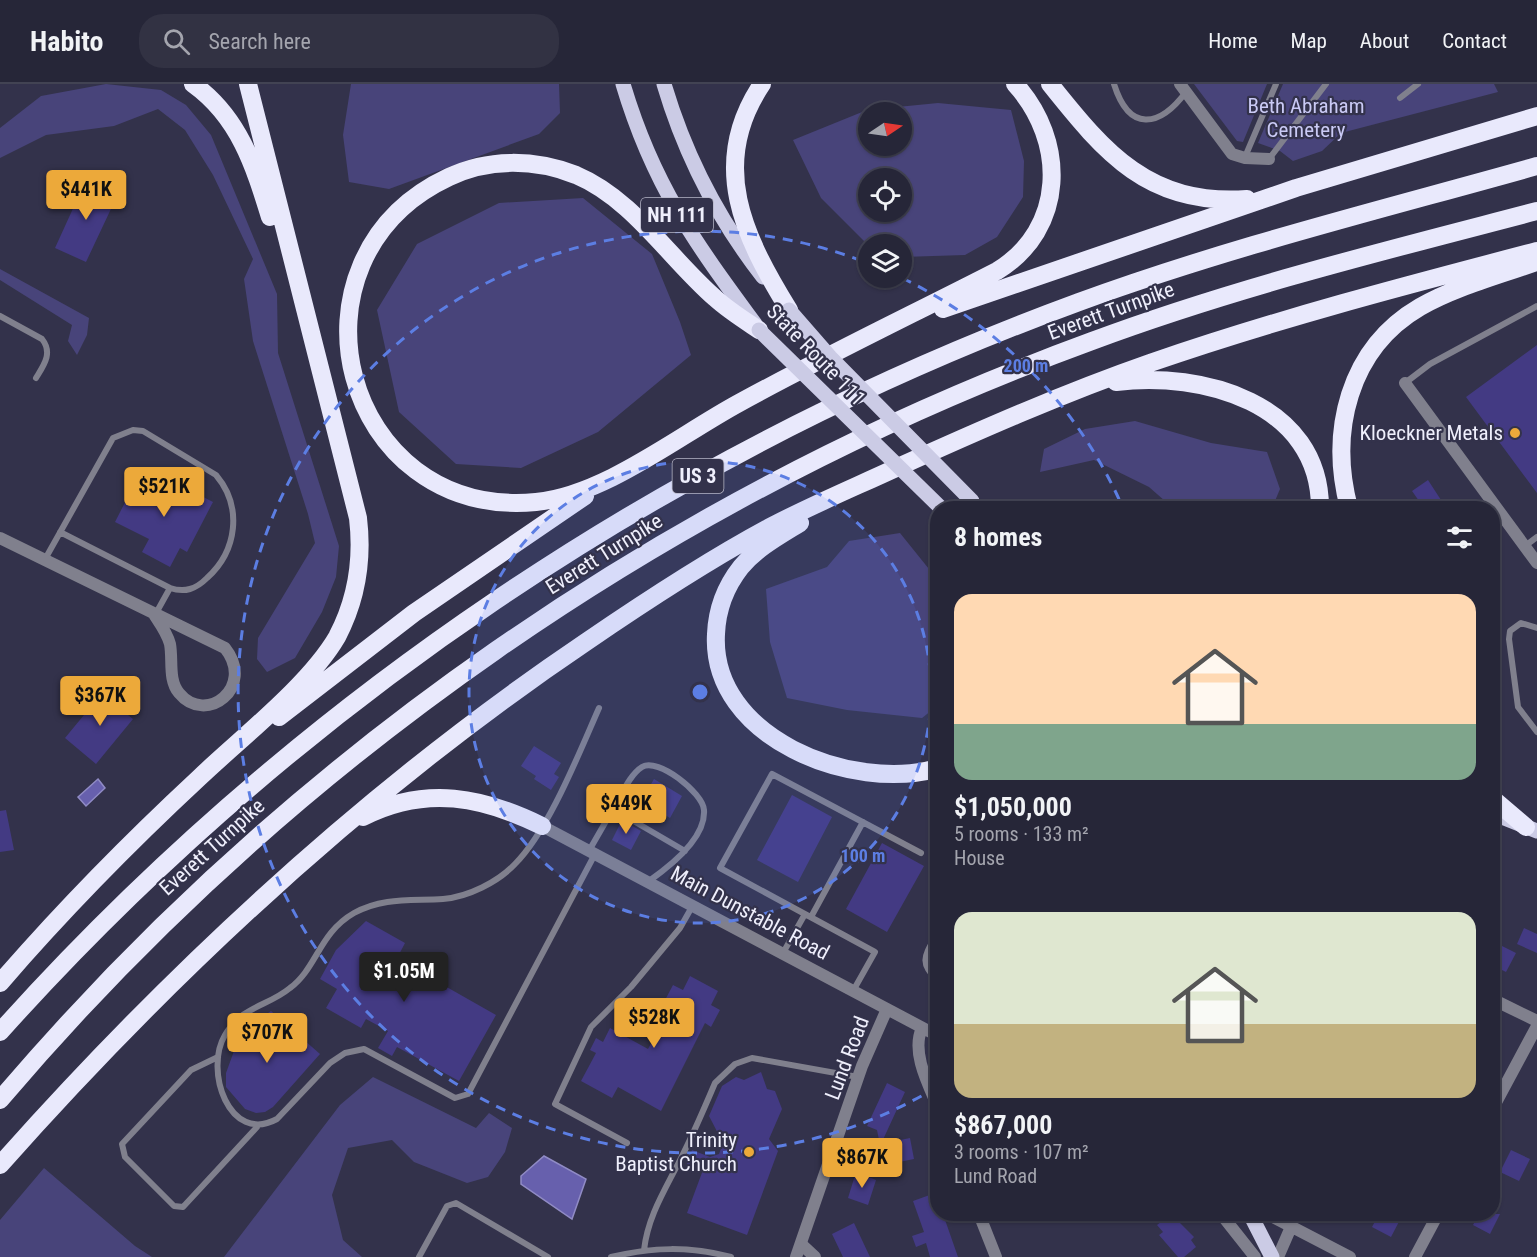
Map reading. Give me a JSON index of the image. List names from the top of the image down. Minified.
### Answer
{"streets":{"highway":["Everett Turnpike","US 3"],"main road":["NH 111","State Route 111"],"street":["Main Dunstable Road","Lund Road"]},"crossings":[["Main Dunstable Road","Lund Road"]],"parks":["Beth Abraham Cemetery"],"places":["Kloeckner Metals","Trinity Baptist Church"],"north":"right","page":{"header":"Habito","search":"Search here","nav":["Home","Map","About","Contact"],"price":["$441K","$521K","$367K","$449K","$1.05M","$528K","$707K","$867K"],"heading":"8 homes","list":[{"name":"$1,050,000","note":"5 rooms · 133 m² · House"},{"name":"$867,000","note":"3 rooms · 107 m² · Lund Road"}]},"rings":["200 m","100 m"]}
